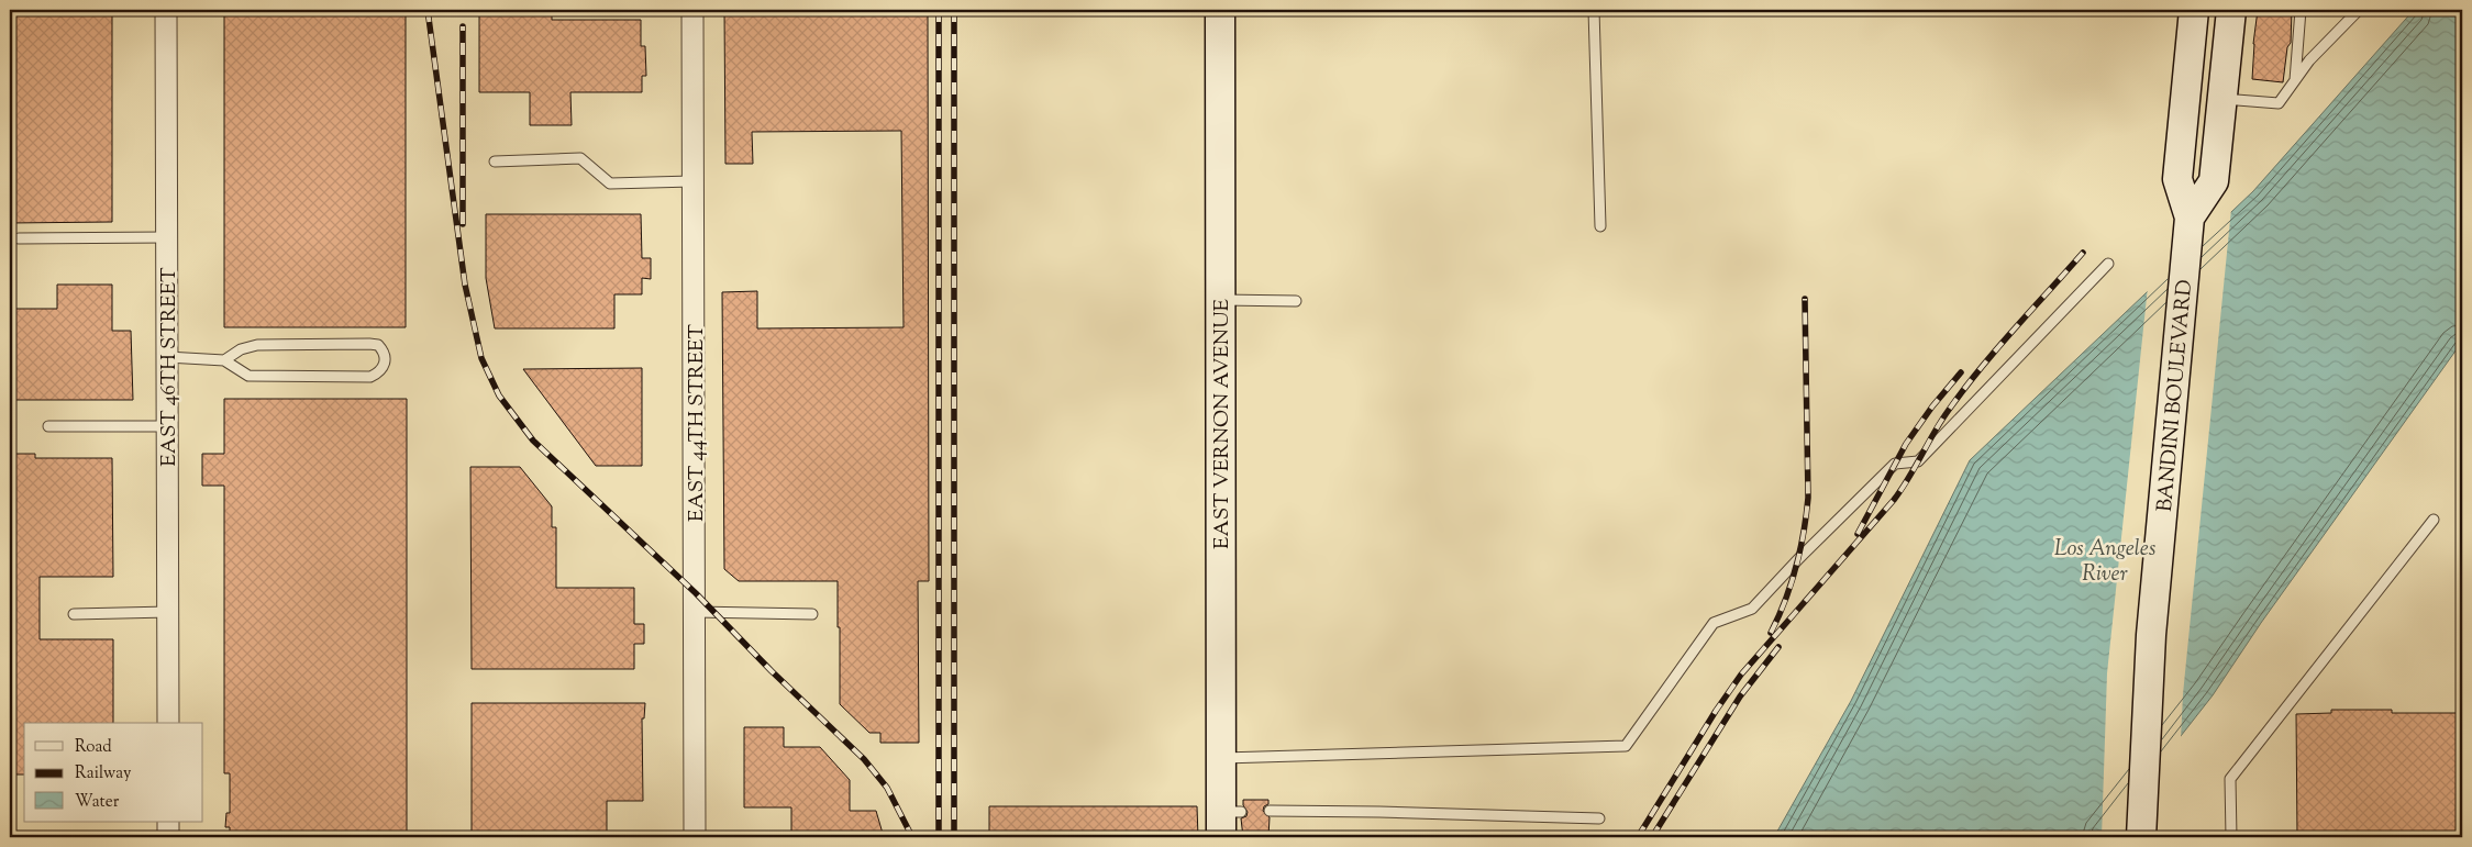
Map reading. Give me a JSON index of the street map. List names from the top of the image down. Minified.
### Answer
{"streets":{"main road":["BANDINI BOULEVARD","EAST VERNON AVENUE"],"street":["EAST 46TH STREET","EAST 44TH STREET"]},"water":["Los Angeles River"],"legend":["Road","Railway","Water"]}
